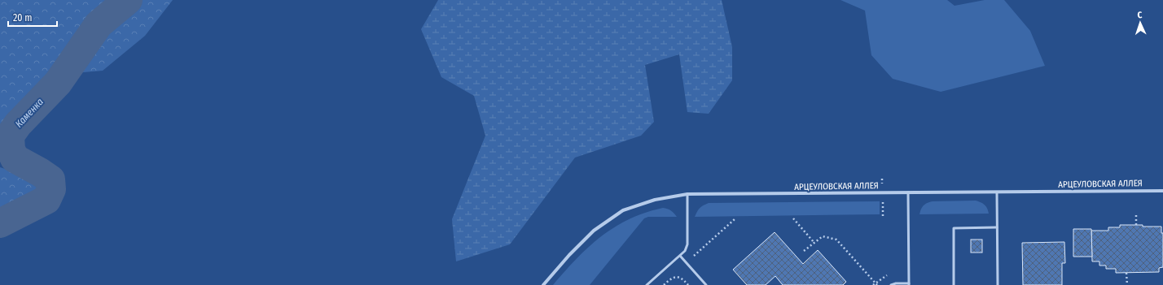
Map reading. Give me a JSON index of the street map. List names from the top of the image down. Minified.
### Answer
{"streets":{"street":["АРЦЕУЛОВСКАЯ АЛЛЕЯ"]},"water":["Каменка"],"scale_bar":"20 m","north":"top"}
